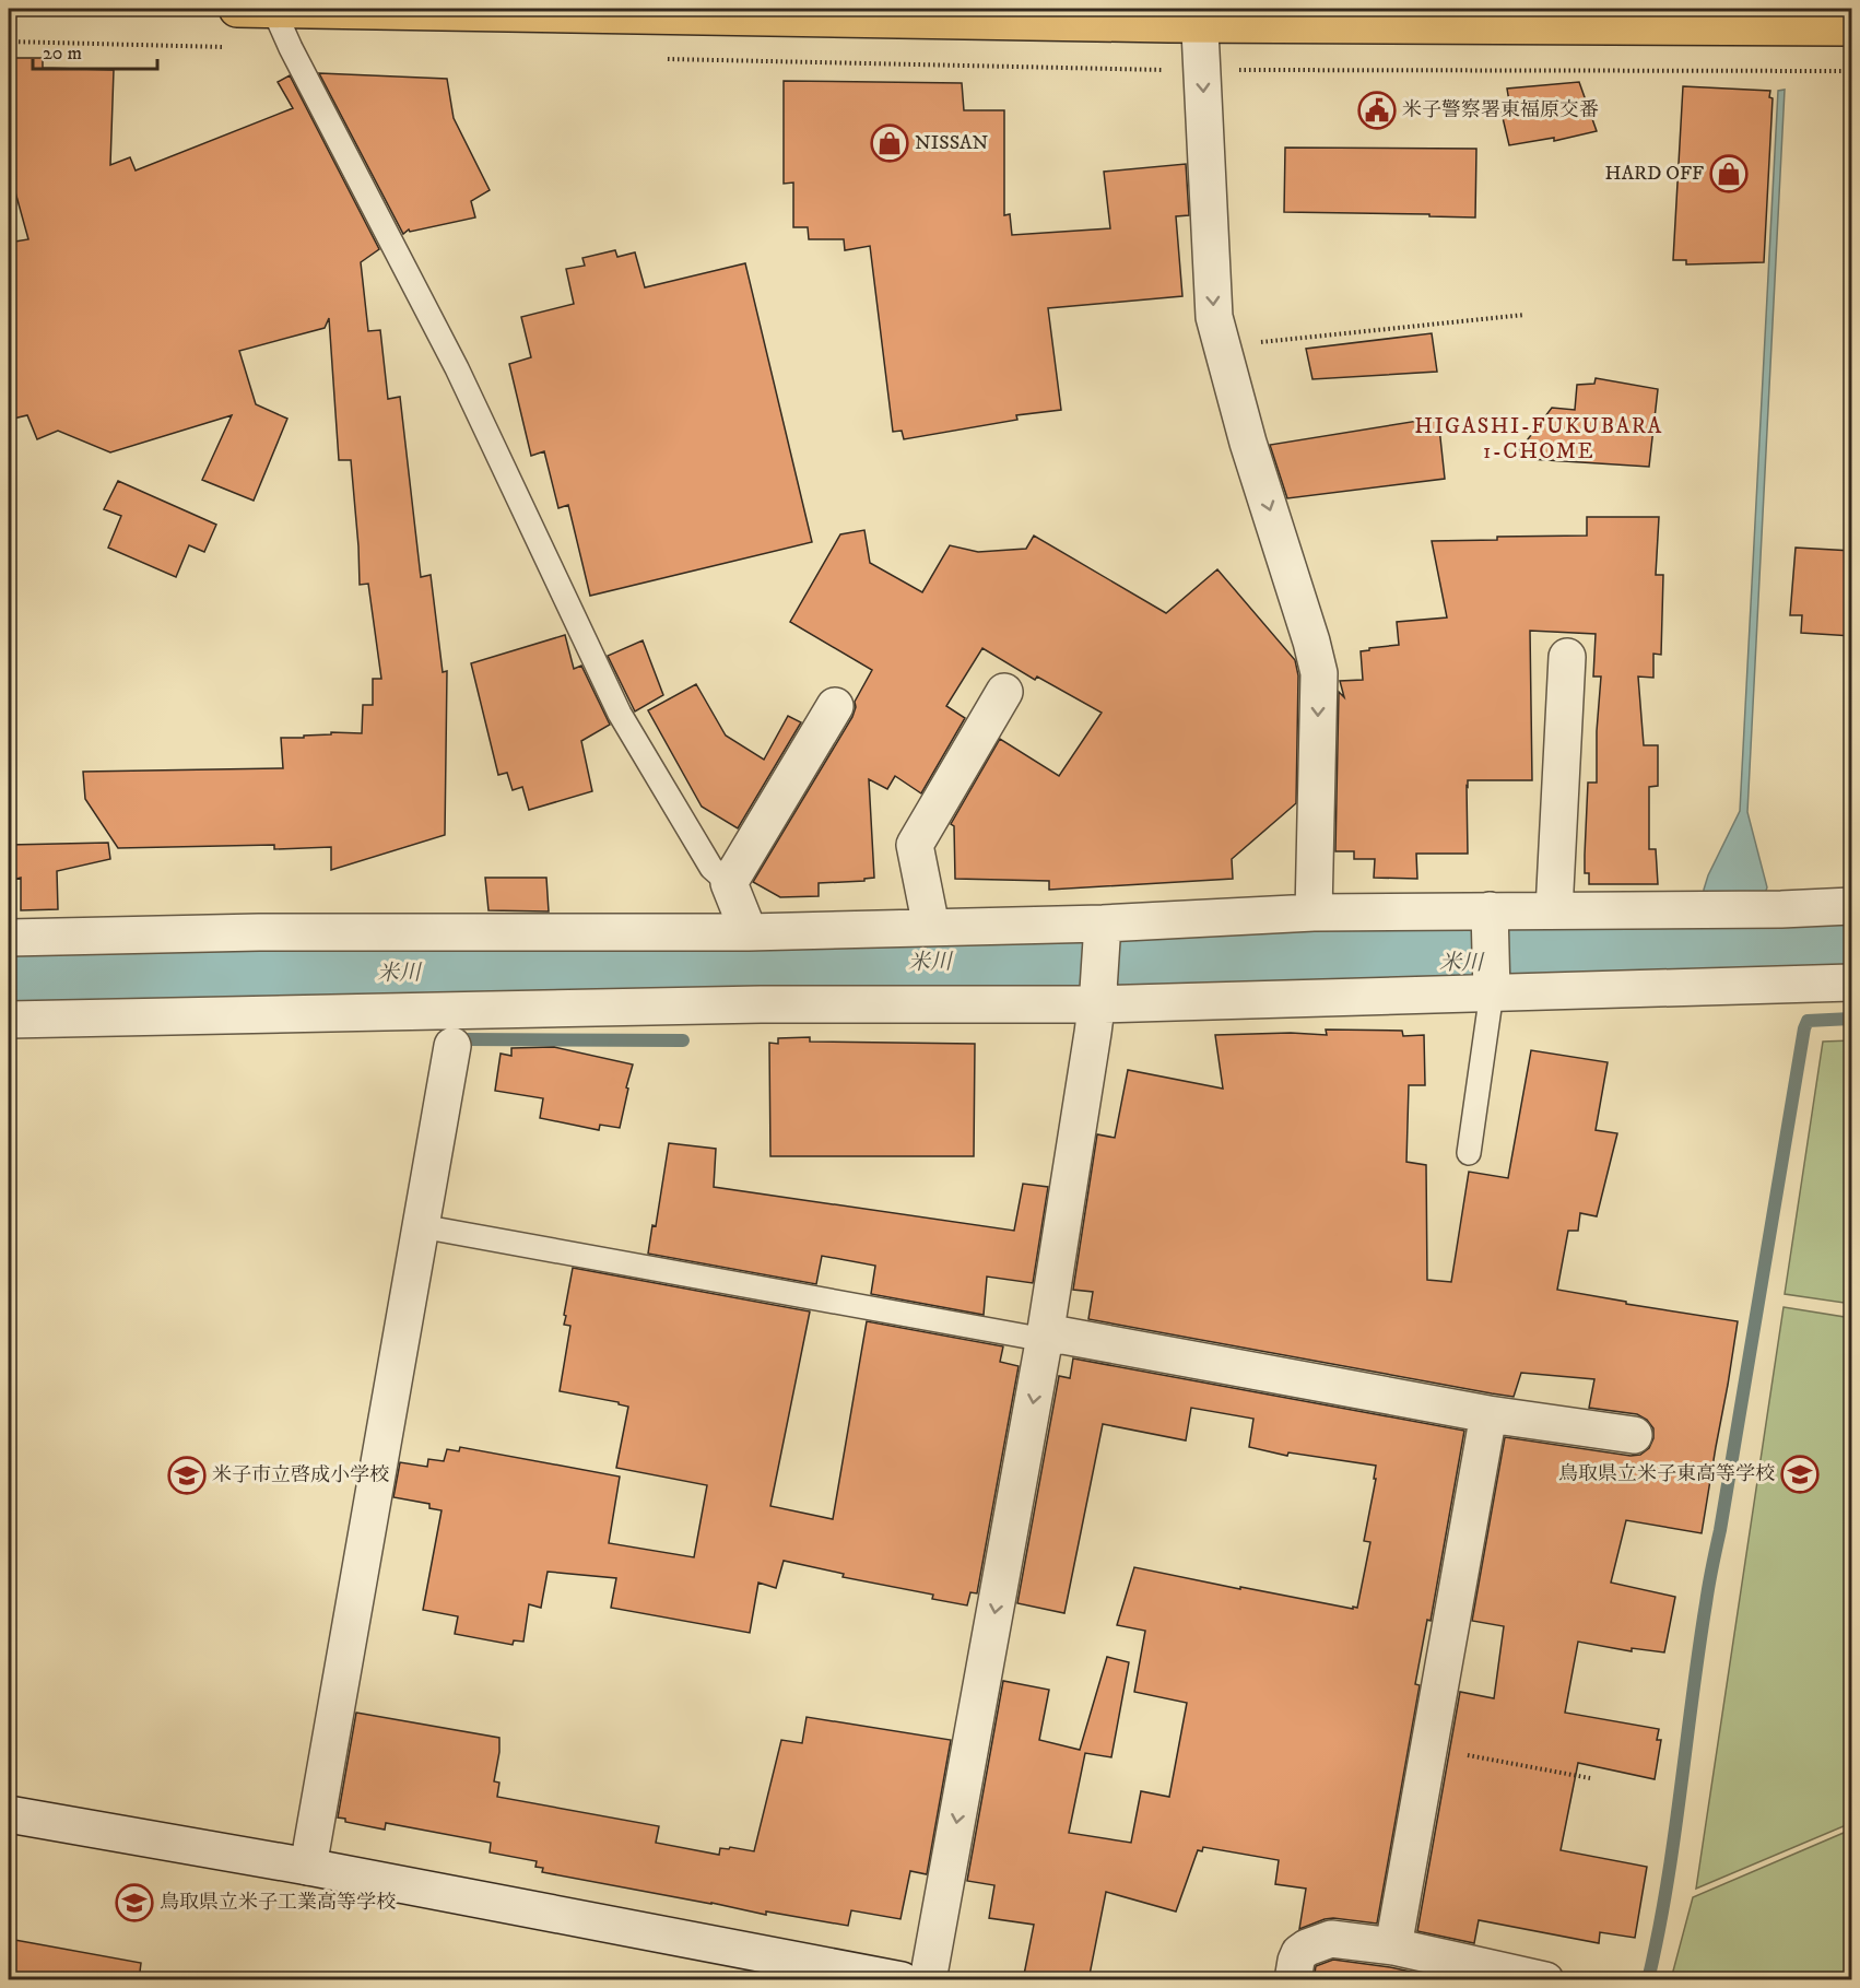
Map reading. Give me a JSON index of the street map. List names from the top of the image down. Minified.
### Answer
{"districts":["HIGASHI-FUKUBARA 1-CHOME"],"water":["米川"],"places":{"public building":["米子警察署東福原交番"],"shop":["NISSAN","HARD OFF"],"school or university":["鳥取県立米子東高等学校","米子市立啓成小学校","鳥取県立米子工業高等学校"]},"scale_bar":"20 m"}
